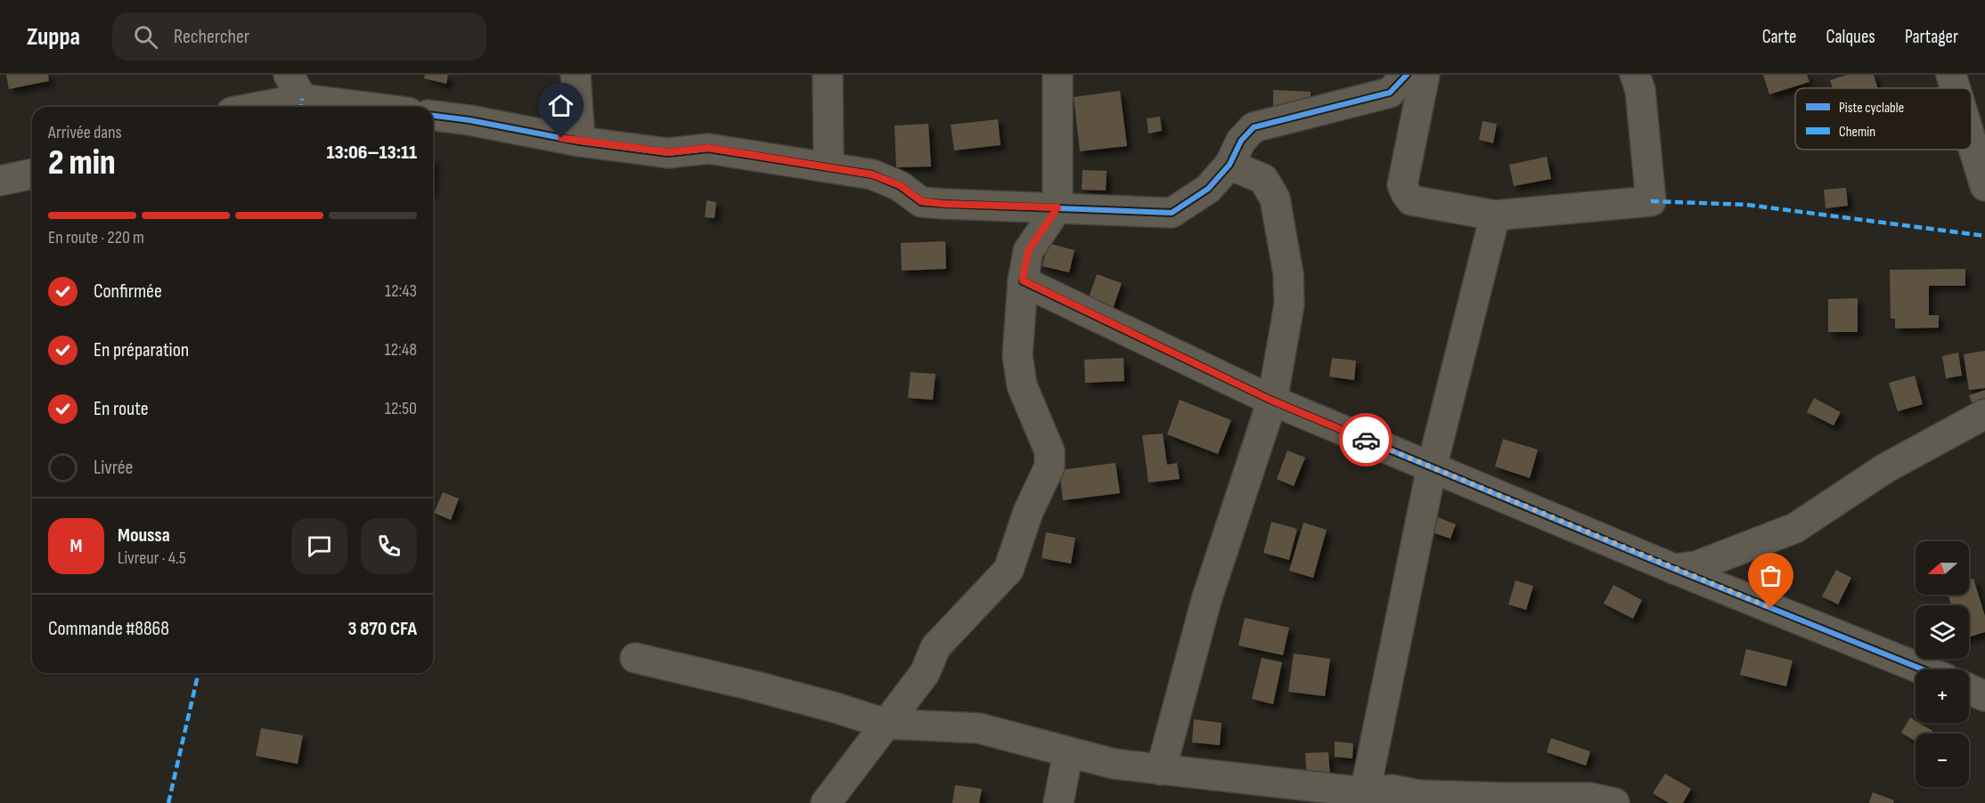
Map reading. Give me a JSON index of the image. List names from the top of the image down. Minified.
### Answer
{"legend":["Piste cyclable","Chemin"],"north":"left","page":{"header":"Zuppa","search":"Rechercher","nav":["Carte","Calques","Partager"],"heading":["2 min","Arrivée dans","13:06–13:11"],"panel":["Moussa","Livreur · 4.5","Commande #8868","3 870 CFA"],"bar":"En route · 220 m","list":[["Confirmée","12:43"],["En préparation","12:48"],["En route","12:50"],"Livrée"],"round":"M","map_buttons":["+","−"]}}
